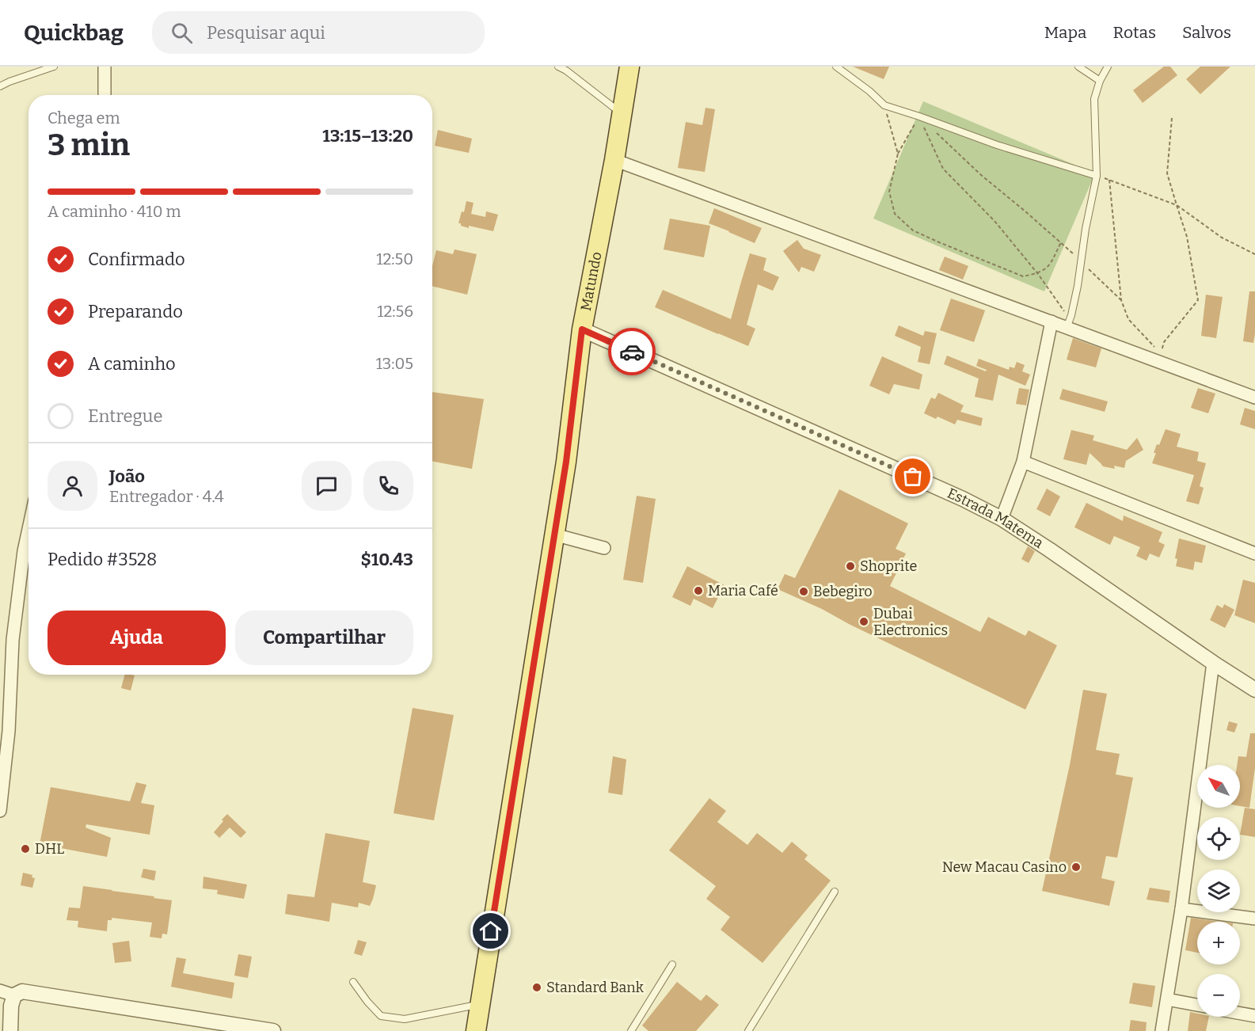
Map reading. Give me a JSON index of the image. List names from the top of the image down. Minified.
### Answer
{"streets":{"main road":["Matundo"],"street":["Estrada Matema"]},"crossings":[["Matundo","Estrada Matema"]],"places":["Shoprite","Maria Café","Bebegiro","Dubai Electronics","DHL","New Macau Casino","Standard Bank"],"north":"top left","page":{"header":"Quickbag","search":"Pesquisar aqui","nav":["Mapa","Rotas","Salvos"],"heading":["3 min","Chega em","13:15–13:20"],"panel":["João","Entregador · 4.4","Pedido #3528","$10.43"],"bar":"A caminho · 410 m","list":[["Confirmado","12:50"],["Preparando","12:56"],["A caminho","13:05"],"Entregue"],"buttons":["Ajuda","Compartilhar"],"map_buttons":["+","−"]}}
